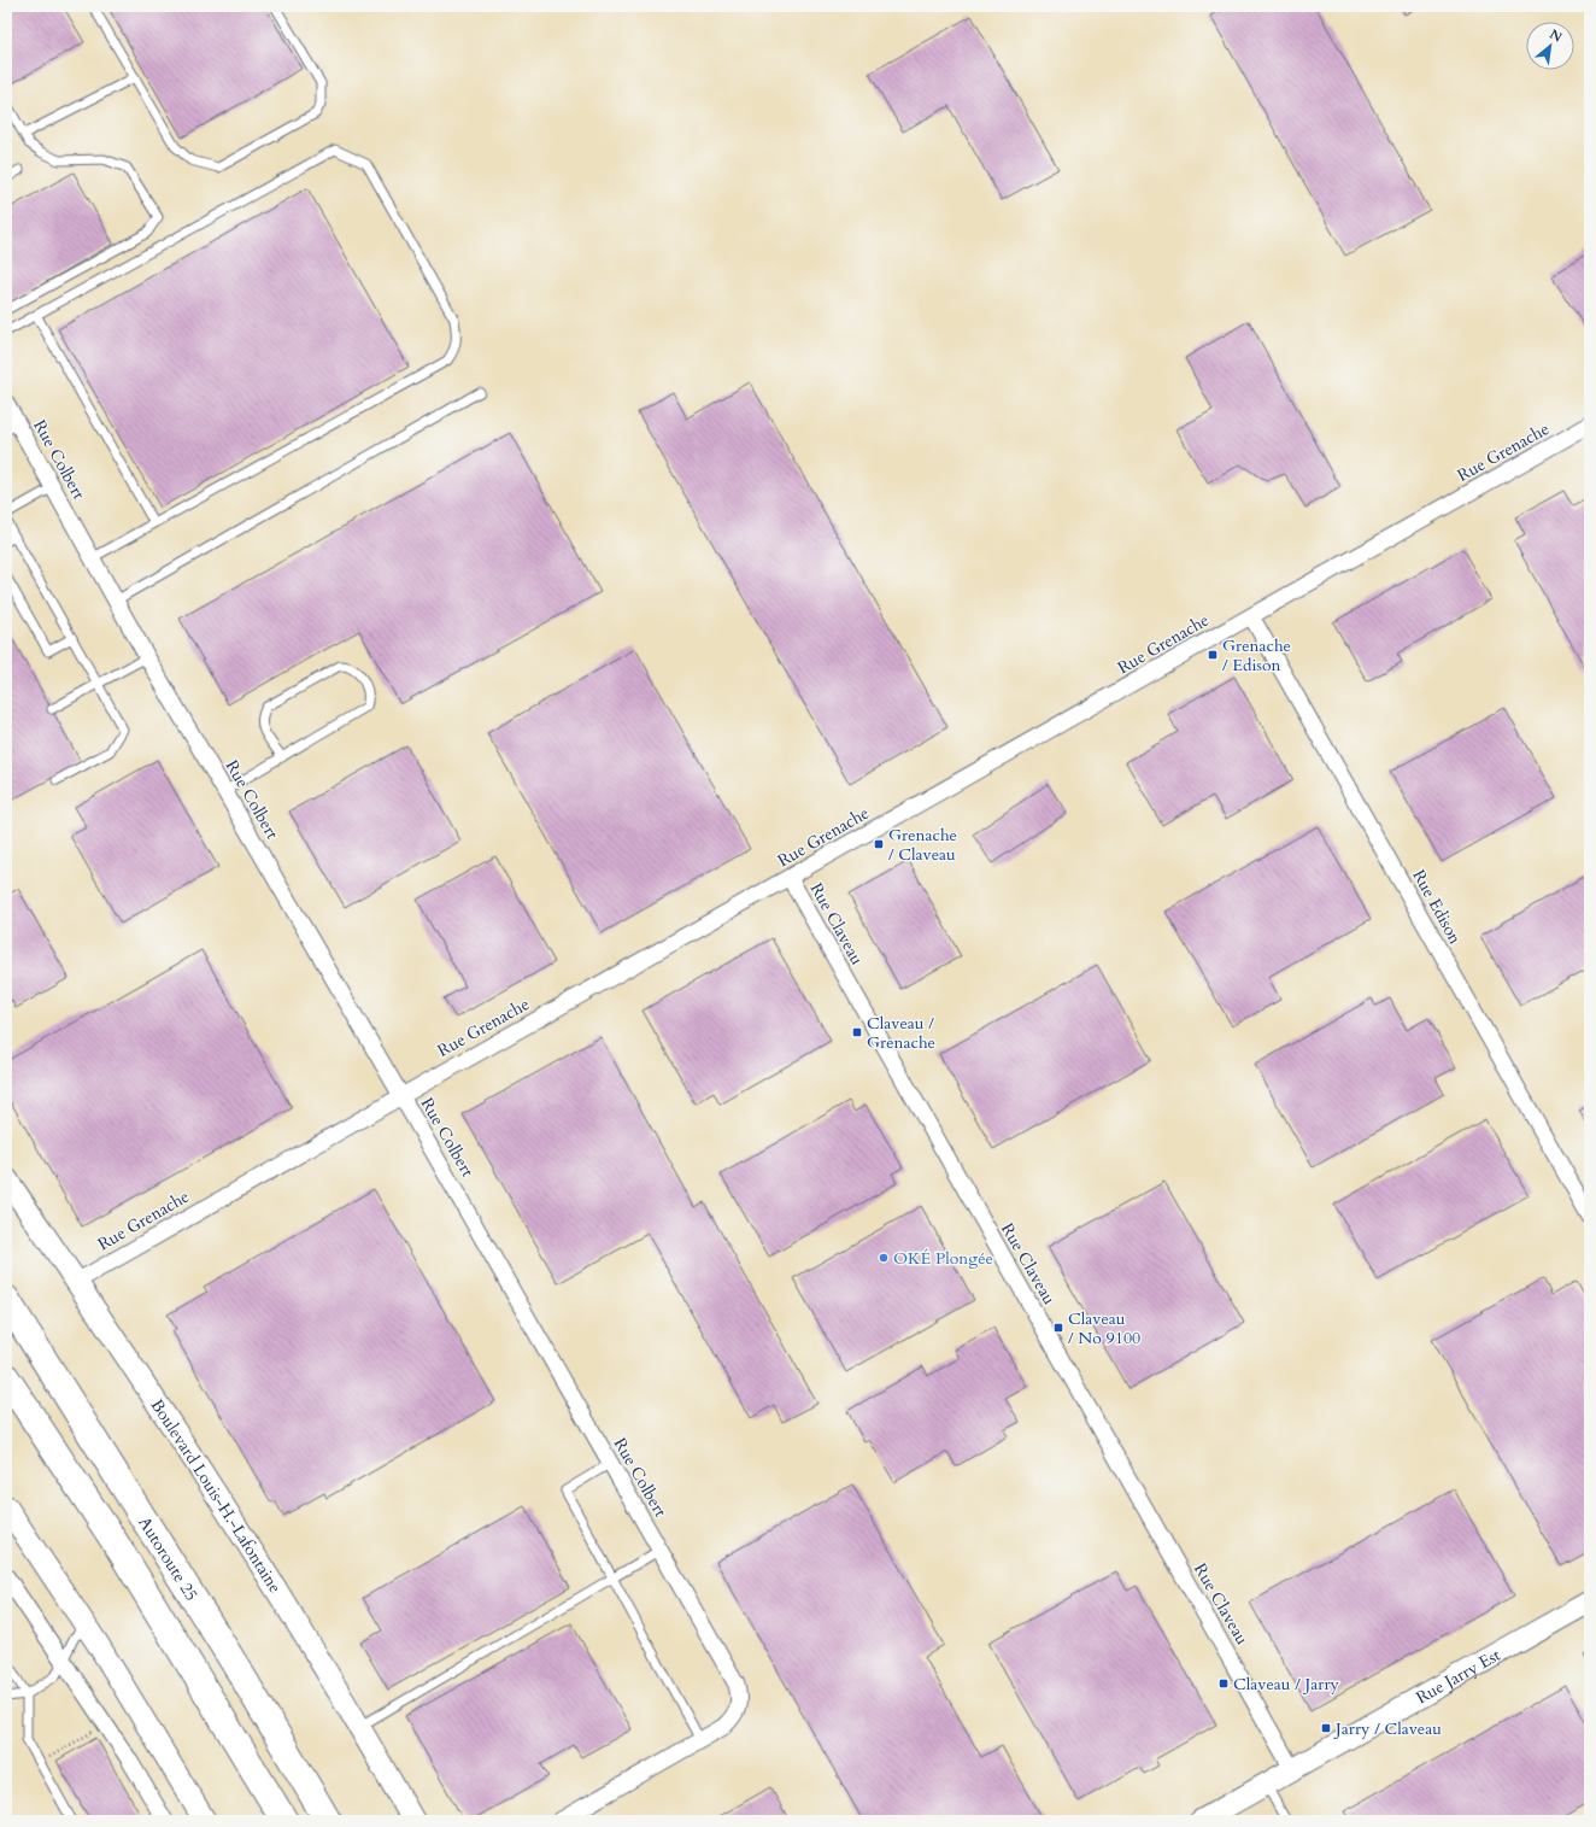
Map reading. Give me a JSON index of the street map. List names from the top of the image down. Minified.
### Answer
{"streets":{"highway":["Autoroute 25"],"main road":["Boulevard Louis-H.-Lafontaine","Rue Jarry Est"],"street":["Rue Grenache","Rue Colbert","Rue Edison","Rue Claveau"]},"crossings":[["Rue Grenache","Rue Colbert"],["Rue Grenache","Rue Edison"],["Rue Grenache","Rue Claveau"],["Rue Grenache","Boulevard Louis-H.-Lafontaine"],["Rue Claveau","Rue Jarry Est"]],"places":{"transit":["Grenache / Edison","Grenache / Claveau","Claveau / Grenache","Claveau / No 9100","Claveau / Jarry","Jarry / Claveau"],"other":["OKÉ Plongée"]},"north":"top right"}
